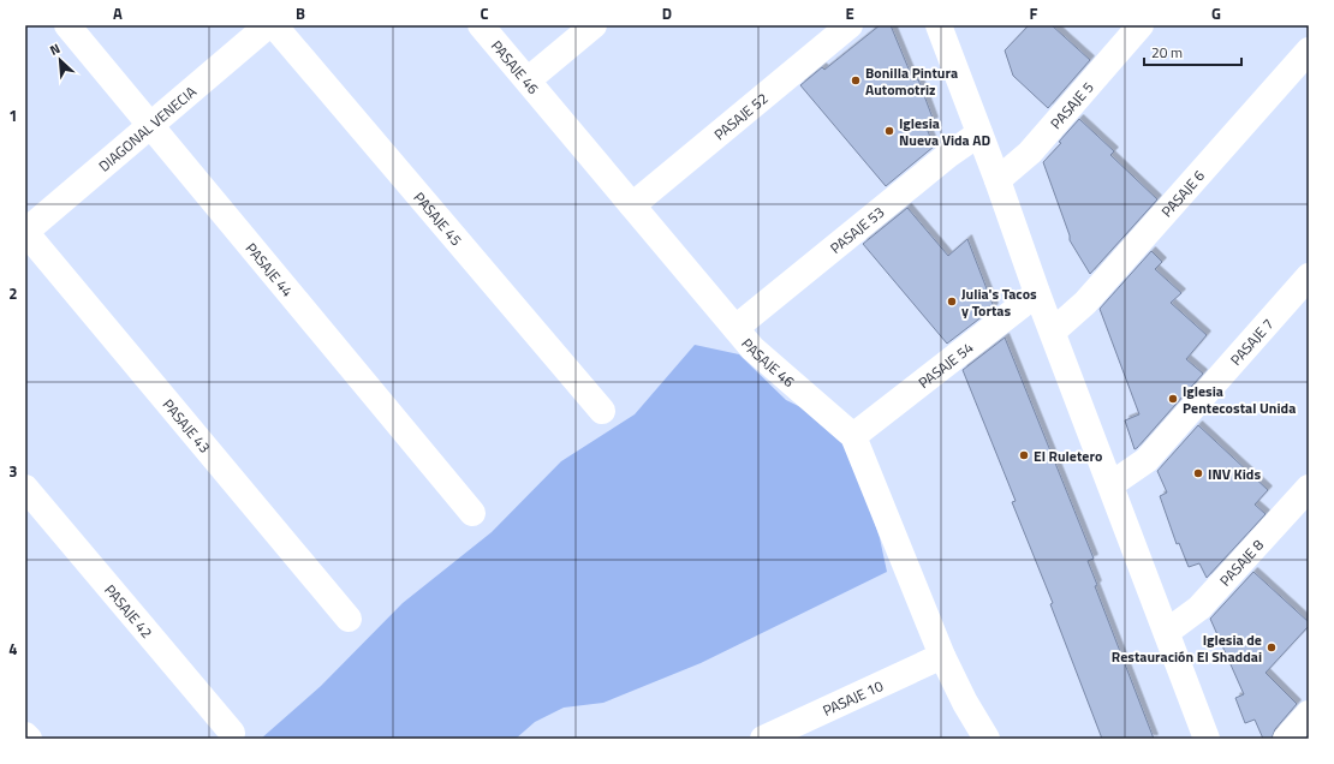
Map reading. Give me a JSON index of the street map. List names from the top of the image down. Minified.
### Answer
{"streets":{"street":["PASAJE 46","PASAJE 5","PASAJE 52","DIAGONAL VENECIA","PASAJE 6","PASAJE 45","PASAJE 53","PASAJE 44","PASAJE 7","PASAJE 54","PASAJE 43","PASAJE 8","PASAJE 42","PASAJE 10"]},"crossings":[["PASAJE 46","PASAJE 52"],["PASAJE 46","PASAJE 53"],["PASAJE 46","PASAJE 54"],["PASAJE 46","PASAJE 10"],["DIAGONAL VENECIA","PASAJE 44"],["DIAGONAL VENECIA","PASAJE 43"]],"places":["Bonilla Pintura Automotriz","Iglesia Nueva Vida AD","Julia's Tacos y Tortas","Iglesia Pentecostal Unida","El Ruletero","INV Kids","Iglesia de Restauración El Shaddai"],"scale_bar":"20 m","north":"top left","grid":{"columns":["A","B","C","D","E","F","G"],"rows":["1","2","3","4"]}}
